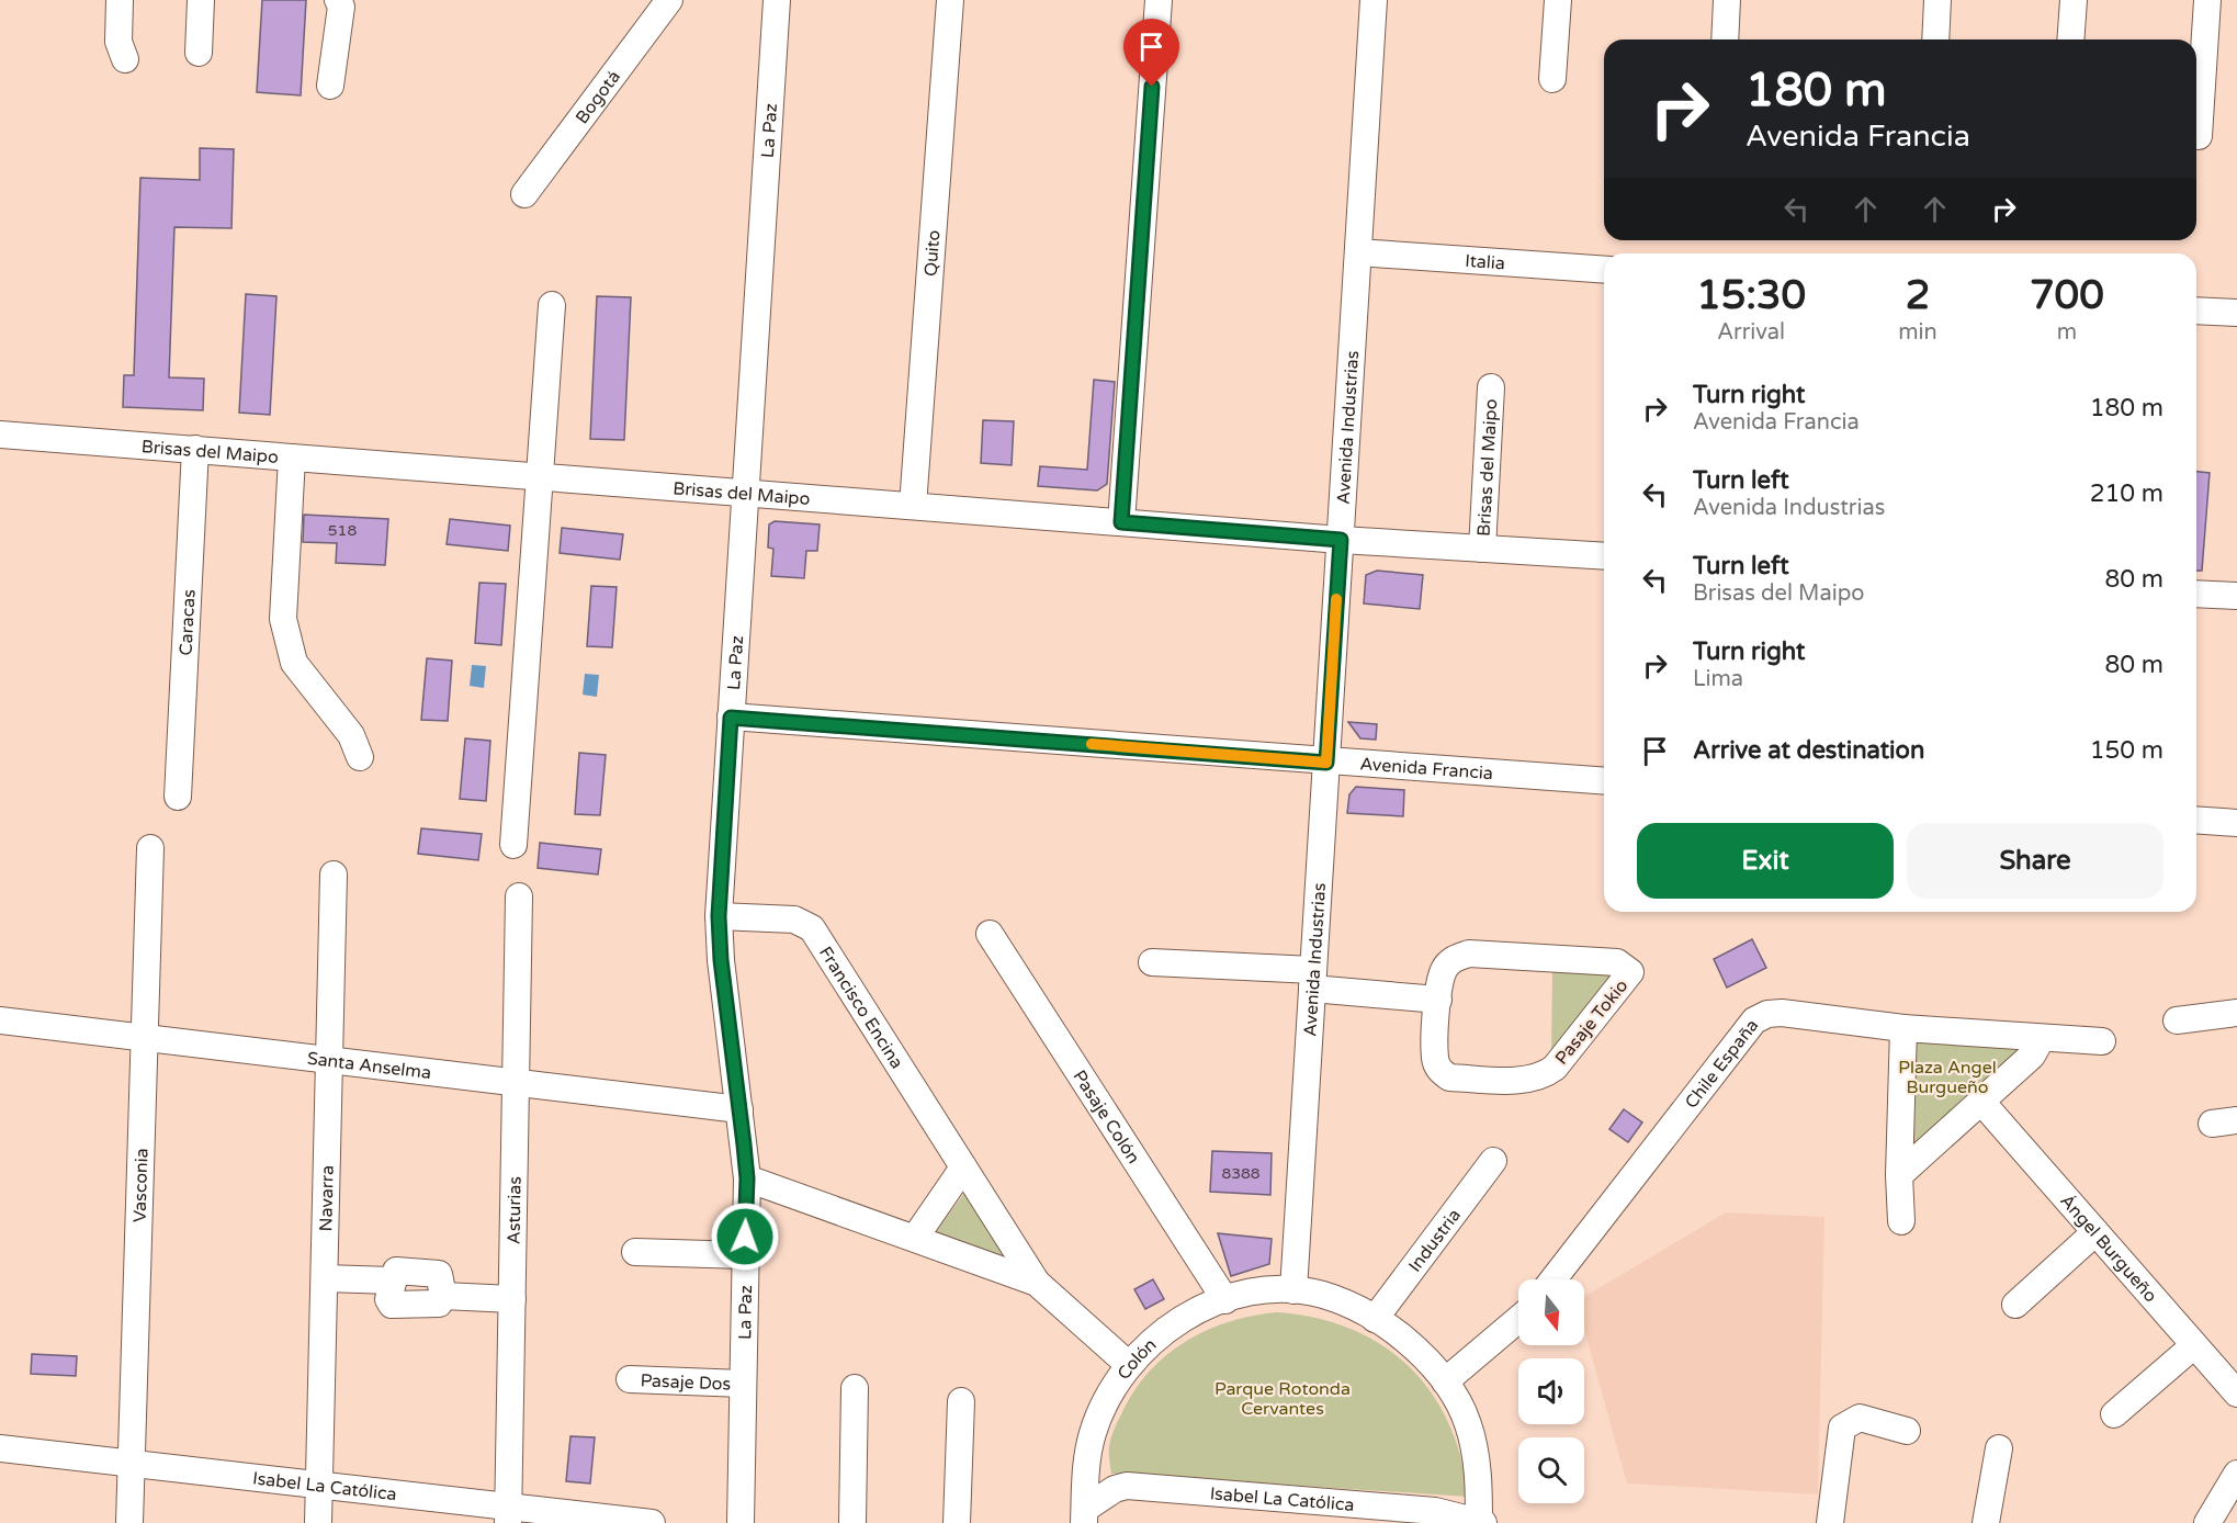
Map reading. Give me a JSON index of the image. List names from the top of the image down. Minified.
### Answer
{"streets":{"street":["Bogotá","La Paz","Quito","Italia","Avenida Industrias","Brisas del Maipo","Caracas","Avenida Francia","Francisco Encina","Pasaje Tokio","Santa Anselma","Chile España","Pasaje Colón","Vasconia","Navarra","Asturias","Industria","Ángel Burgueño","Colón","Pasaje Dos","Isabel La Católica"]},"crossings":[["La Paz","Brisas del Maipo"],["La Paz","Avenida Francia"],["La Paz","Francisco Encina"],["La Paz","Santa Anselma"],["La Paz","Pasaje Dos"],["Quito","Brisas del Maipo"],["Italia","Avenida Industrias"],["Avenida Industrias","Brisas del Maipo"],["Avenida Industrias","Avenida Francia"],["Avenida Industrias","Colón"],["Brisas del Maipo","Caracas"],["Francisco Encina","Colón"],["Santa Anselma","Vasconia"],["Santa Anselma","Navarra"],["Santa Anselma","Asturias"],["Pasaje Colón","Colón"],["Vasconia","Isabel La Católica"],["Navarra","Isabel La Católica"],["Asturias","Isabel La Católica"]],"parks":["Plaza Angel Burgueño","Parque Rotonda Cervantes"],"house_numbers":["518","8388"],"north":"bottom","page":{"turn":["180 m","Avenida Francia"],"eta":["15:30","Arrival","2","min","700","m"],"list":[{"name":"Turn right","note":"Avenida Francia","value":"180 m"},{"name":"Turn left","note":"Avenida Industrias","value":"210 m"},{"name":"Turn left","note":"Brisas del Maipo","value":"80 m"},{"name":"Turn right","note":"Lima","value":"80 m"},{"name":"Arrive at destination","value":"150 m"}],"buttons":["Exit","Share"]}}
